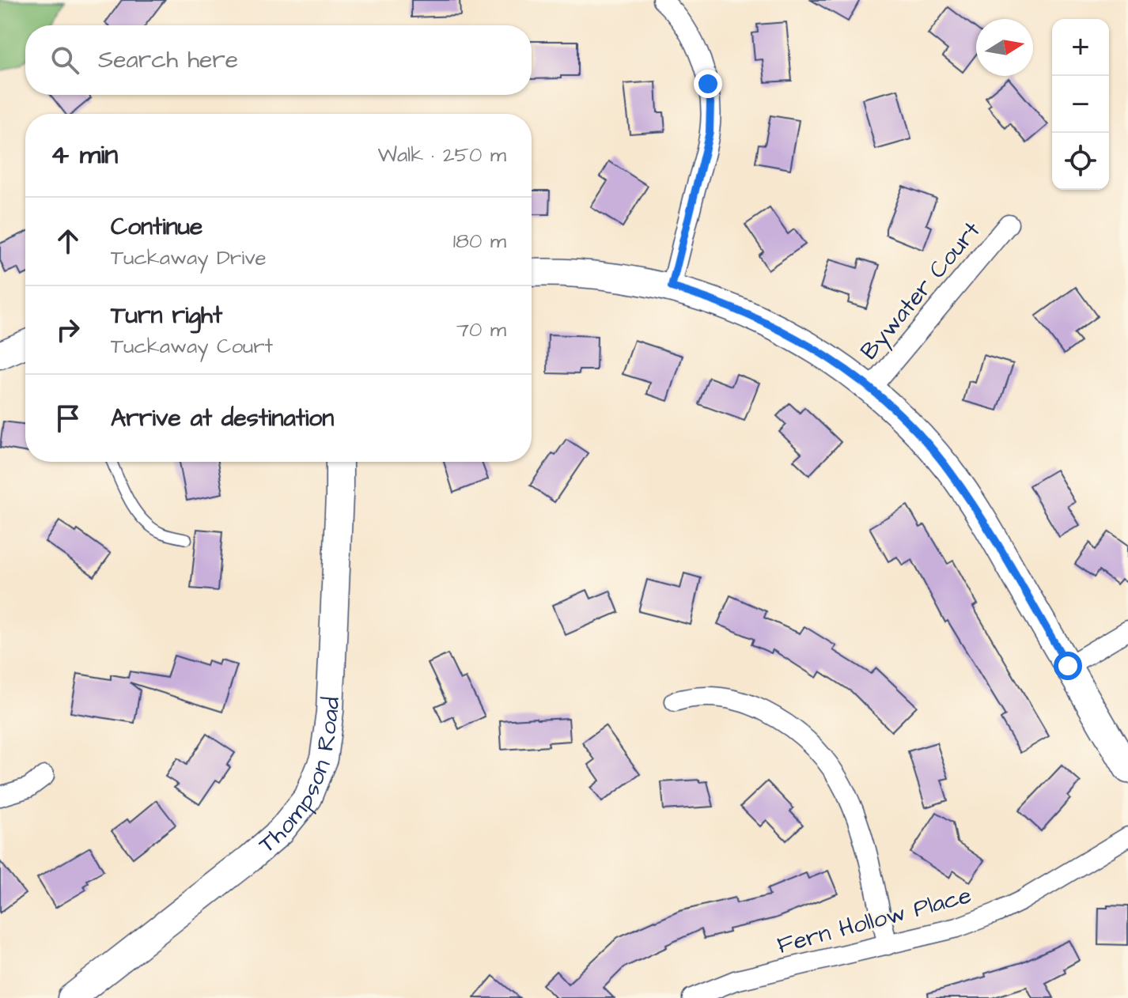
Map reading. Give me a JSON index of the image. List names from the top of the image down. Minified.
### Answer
{"streets":{"street":["Bywater Court","Thompson Road","Fern Hollow Place"]},"north":"right","page":{"map_buttons":["+","−"],"search":"Search here","heading":["4 min","Walk · 250 m"],"list":[["Continue","Tuckaway Drive","180 m"],["Turn right","Tuckaway Court","70 m"],"Arrive at destination"]}}
